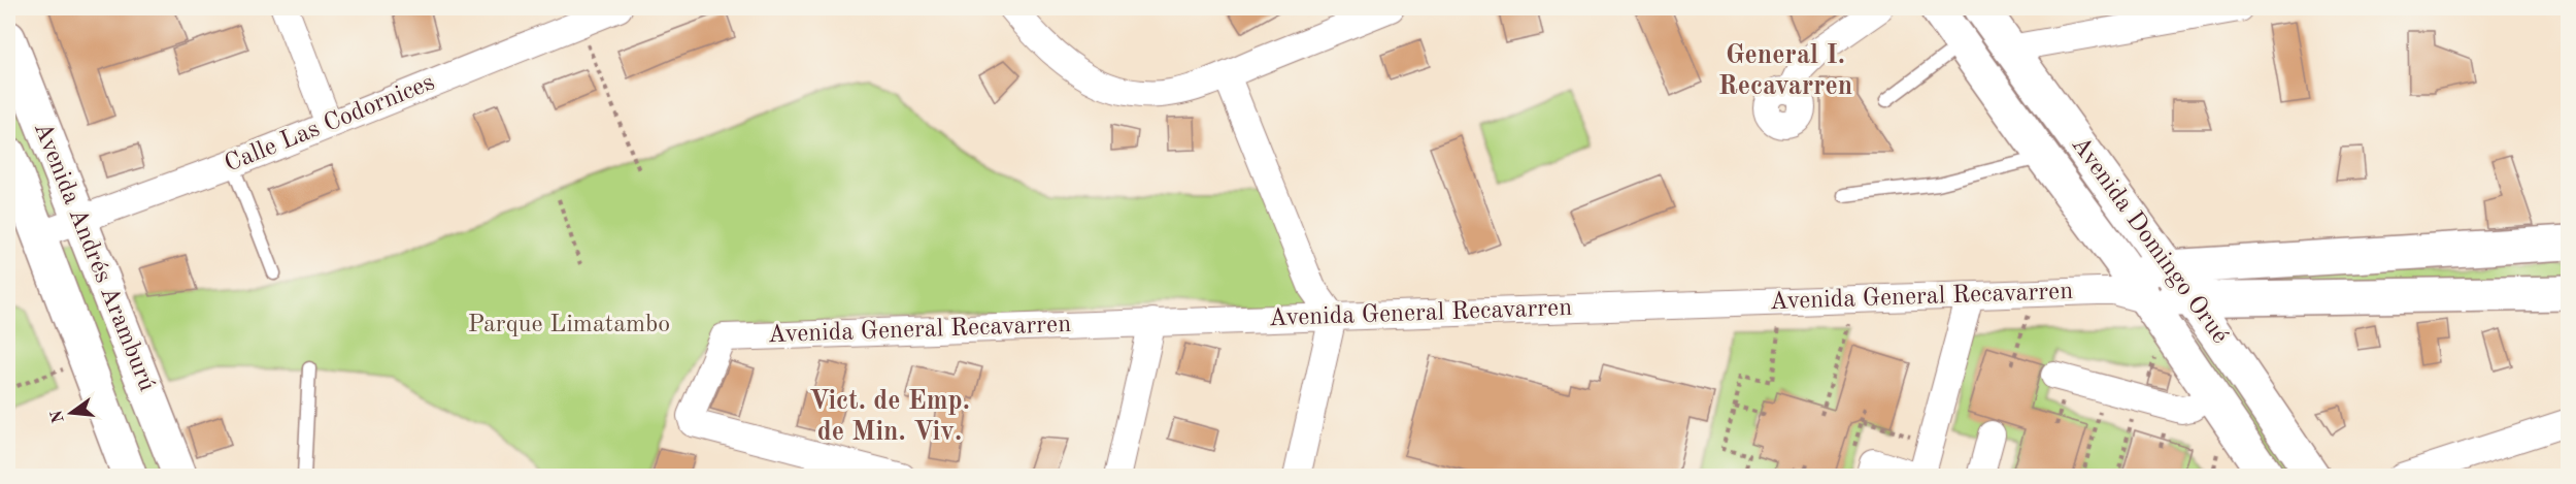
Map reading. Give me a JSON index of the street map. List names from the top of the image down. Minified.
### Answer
{"streets":{"main road":["Avenida Domingo Orué","Avenida Andrés Aramburú","Avenida General Recavarren"],"street":["Calle Las Codornices"]},"crossings":[["Calle Las Codornices","Avenida Andrés Aramburú"],["Avenida Domingo Orué","Avenida General Recavarren"]],"districts":["General I. Recavarren","Vict. de Emp. de Min. Viv."],"parks":["Parque Limatambo"],"north":"left"}
